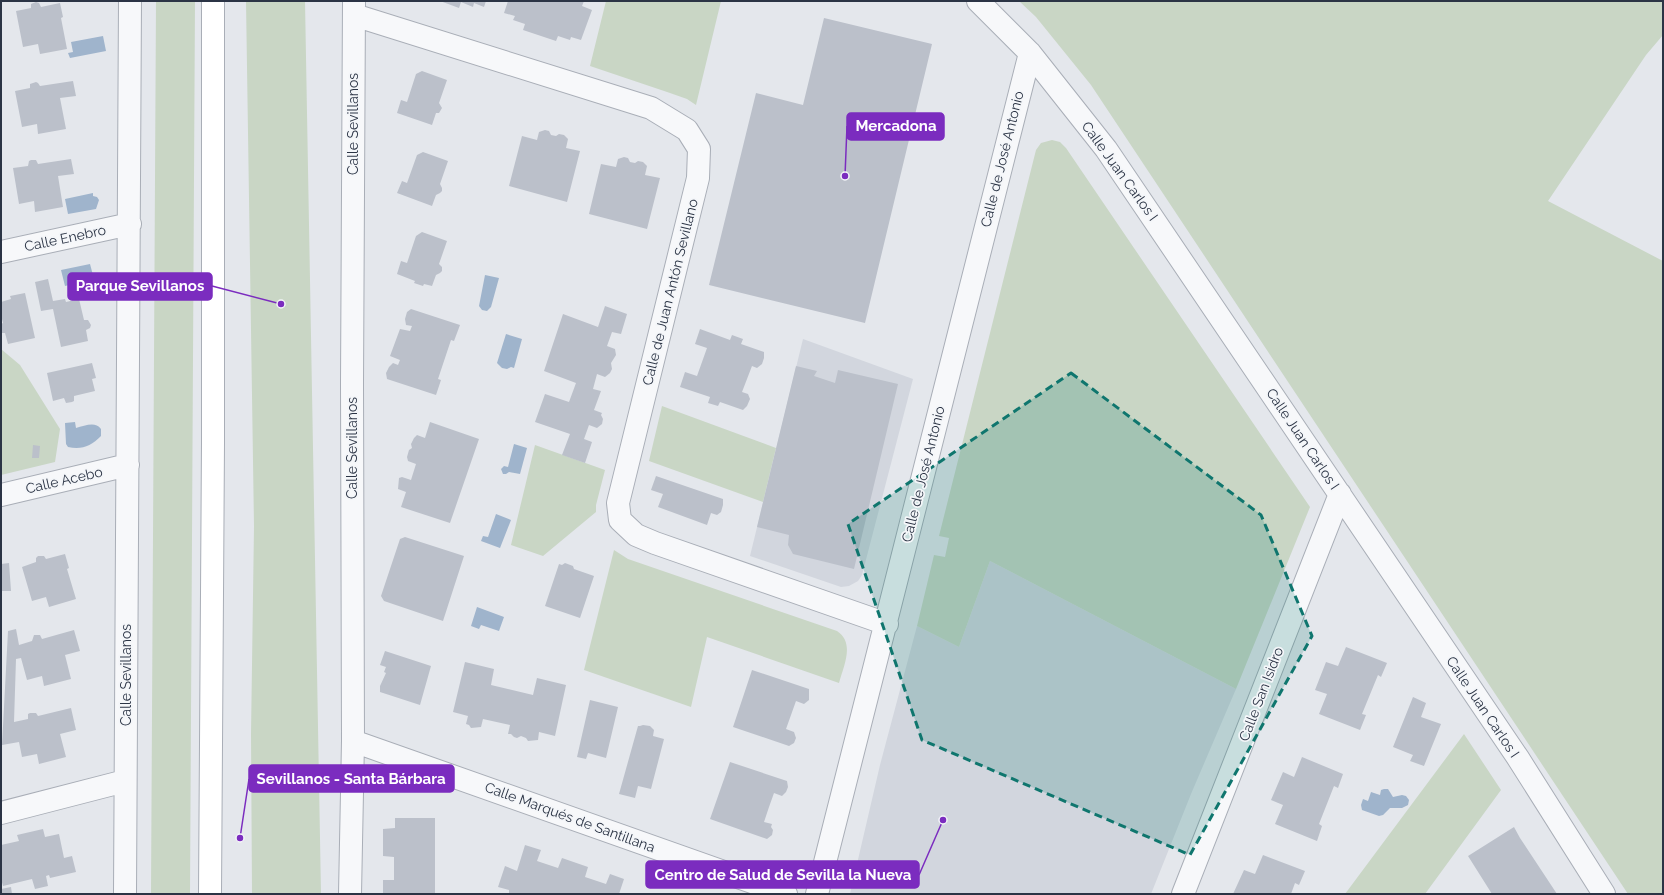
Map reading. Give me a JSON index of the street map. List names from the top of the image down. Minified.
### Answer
{"streets":{"street":["Calle Sevillanos","Calle de José Antonio","Calle Juan Carlos I","Calle Enebro","Calle de Juan Antón Sevillano","Calle Acebo","Calle San Isidro","Calle Marqués de Santillana"]},"crossings":[["Calle Sevillanos","Calle Enebro"],["Calle Sevillanos","Calle de Juan Antón Sevillano"],["Calle Sevillanos","Calle Acebo"],["Calle Sevillanos","Calle Marqués de Santillana"],["Calle de José Antonio","Calle Juan Carlos I"],["Calle de José Antonio","Calle de Juan Antón Sevillano"],["Calle Juan Carlos I","Calle San Isidro"]],"places":["Mercadona","Parque Sevillanos","Centro de Salud de Sevilla la Nueva","Sevillanos - Santa Bárbara"]}
